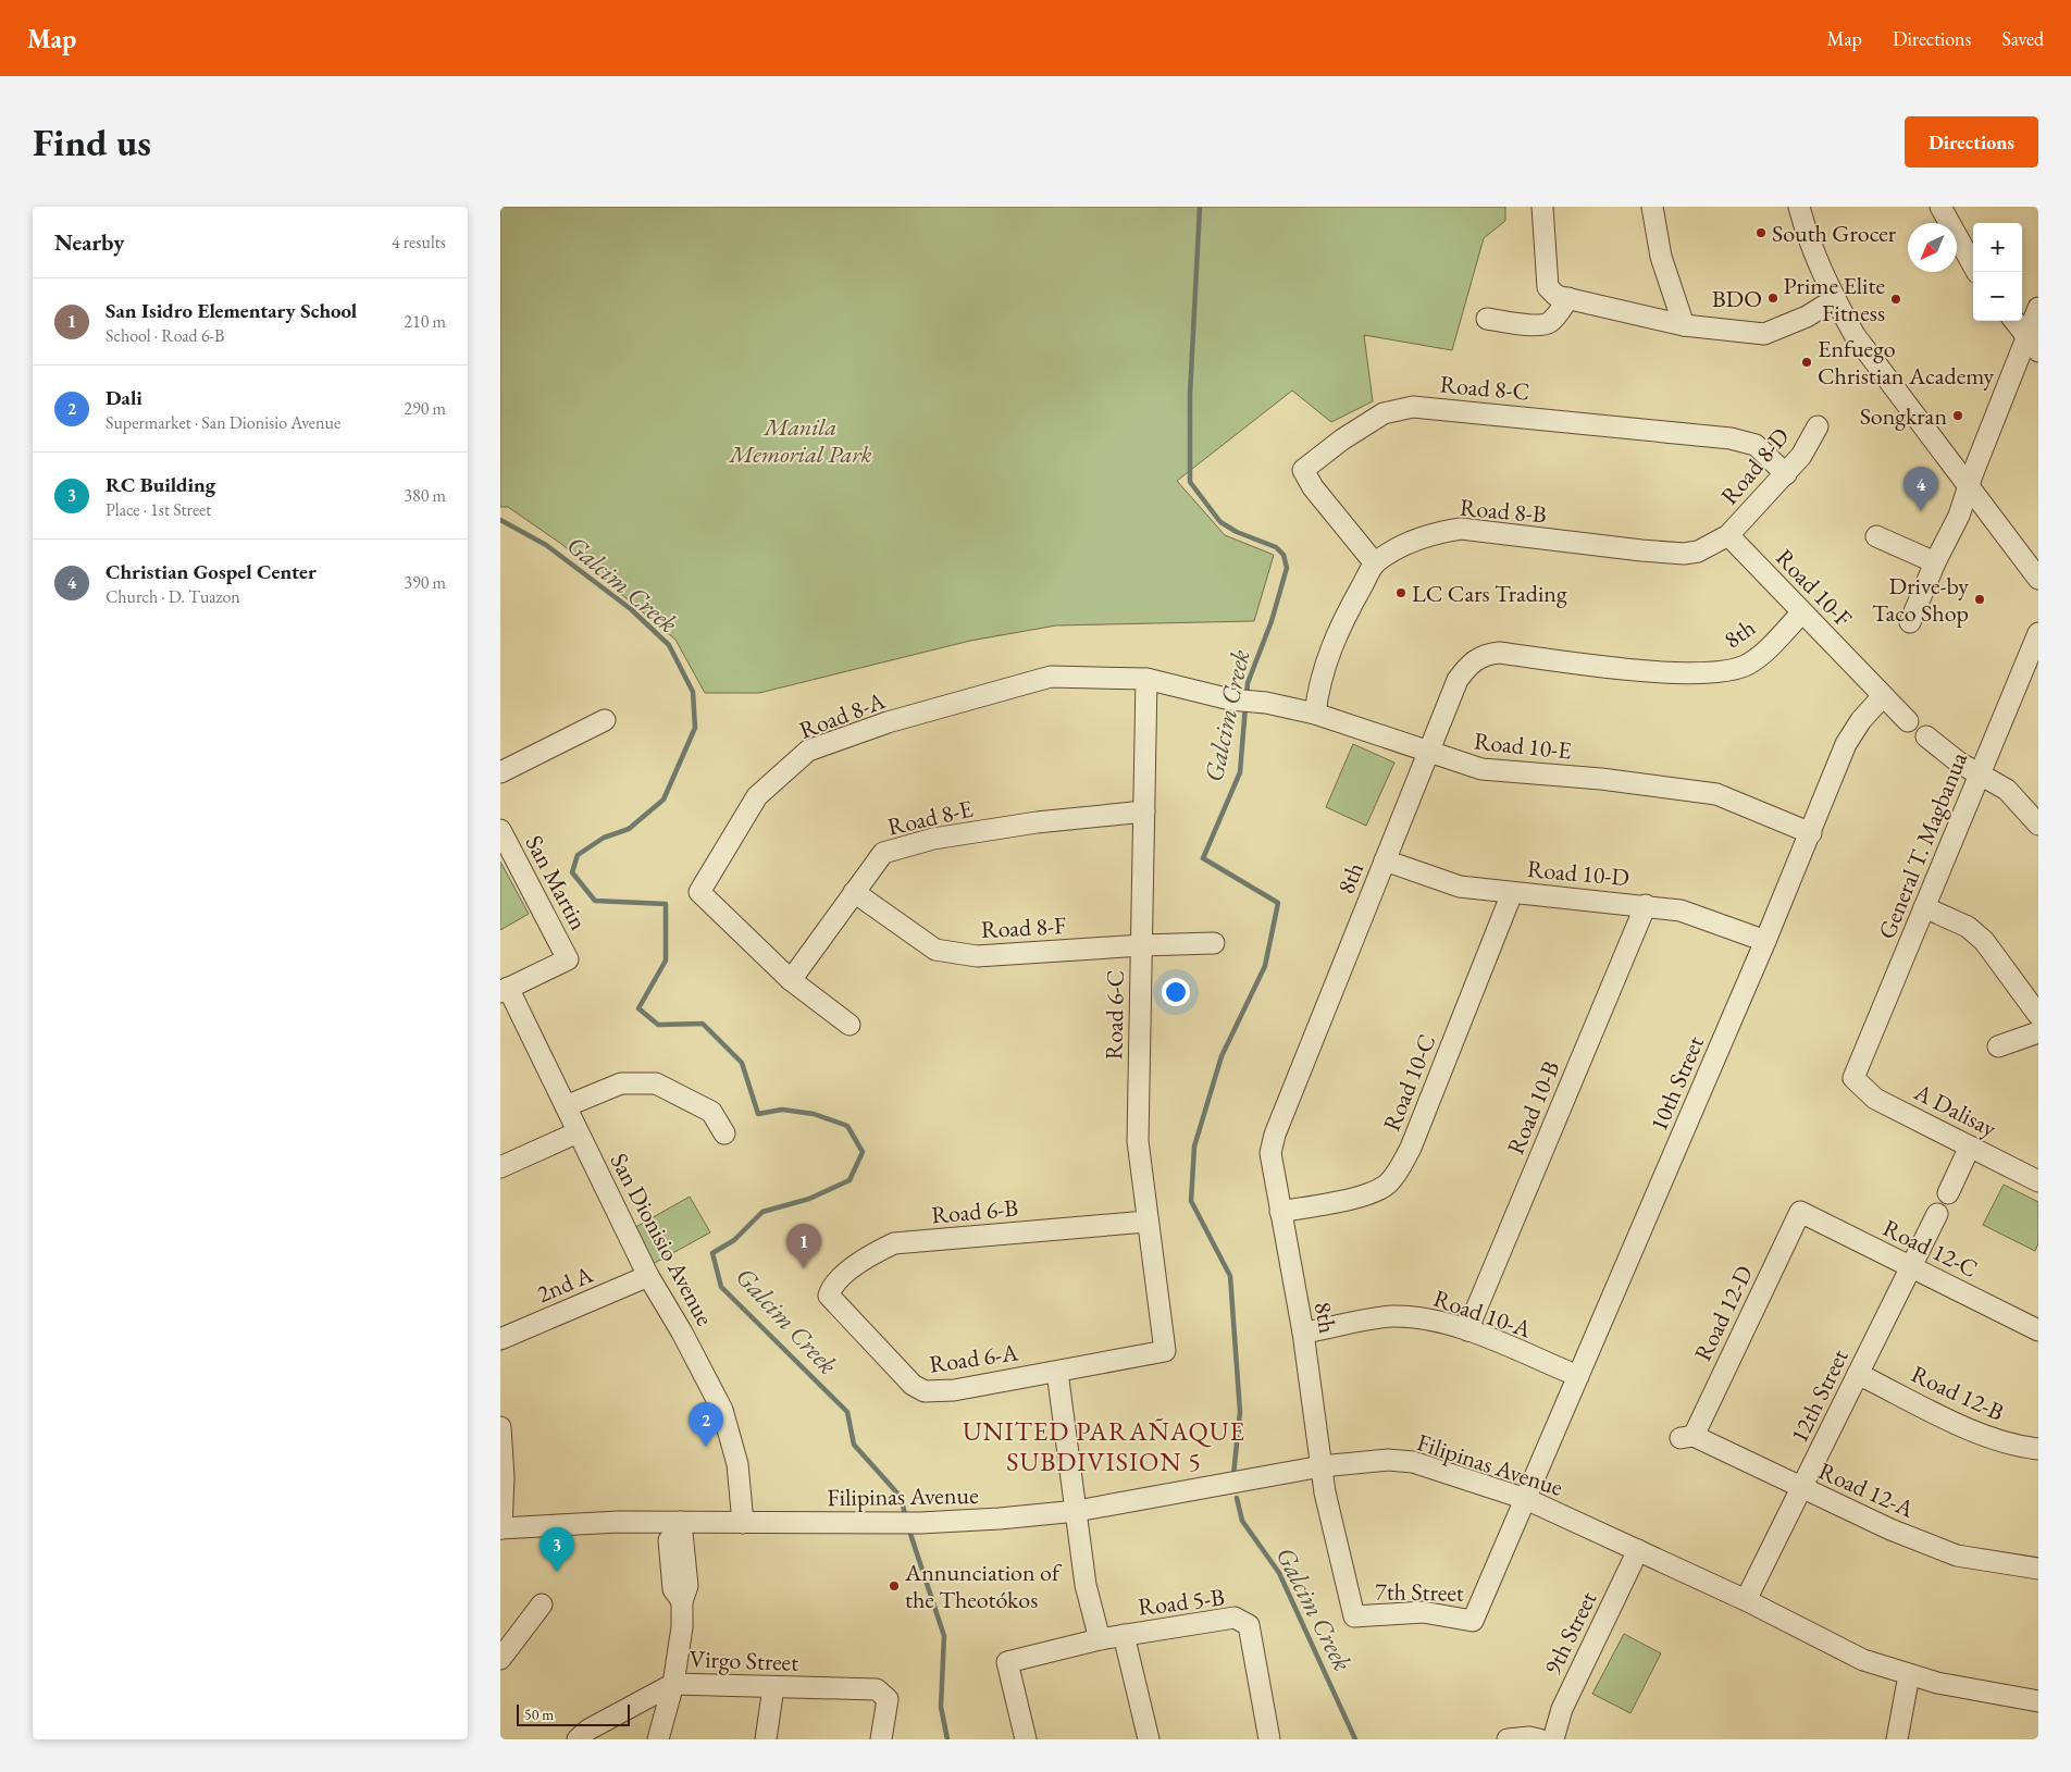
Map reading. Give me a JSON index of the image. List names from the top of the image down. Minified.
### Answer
{"streets":{"street":["Road 8-C","Road 8-D","Road 8-B","Road 10-F","8th","Road 8-A","Road 10-E","Road 8-E","General T. Magbanua","Road 10-D","San Martin","Road 8-F","Road 6-C","Road 10-C","10th Street","Road 10-B","A Dalisay","Road 6-B","San Dionisio Avenue","Road 12-C","2nd A","Road 10-A","Road 12-D","Road 6-A","Road 12-B","12th Street","Filipinas Avenue","Road 12-A","7th Street","Road 5-B","9th Street","Virgo Street"]},"crossings":[["Road 8-C","Road 8-D"],["Road 8-C","Road 8-B"],["Road 8-D","Road 8-B"],["Road 8-D","Road 10-F"],["Road 8-B","Road 10-F"],["Road 8-B","Road 10-E"],["Road 10-F","8th"],["Road 10-F","10th Street"],["8th","Road 10-E"],["8th","Road 10-D"],["8th","Road 10-C"],["8th","Road 10-A"],["8th","Filipinas Avenue"],["8th","7th Street"],["Road 8-A","Road 10-E"],["Road 8-A","Road 8-E"],["Road 8-A","Road 6-C"],["Road 10-E","10th Street"],["Road 8-E","Road 8-F"],["Road 8-E","Road 6-C"],["General T. Magbanua","A Dalisay"],["Road 10-D","Road 10-C"],["Road 10-D","10th Street"],["Road 10-D","Road 10-B"],["San Martin","San Dionisio Avenue"],["Road 8-F","Road 6-C"],["Road 6-C","Road 6-B"],["Road 6-C","Road 6-A"],["10th Street","Road 10-A"],["10th Street","Filipinas Avenue"],["10th Street","7th Street"],["Road 10-B","Road 10-A"],["Road 6-B","Road 6-A"],["San Dionisio Avenue","2nd A"],["San Dionisio Avenue","Filipinas Avenue"],["Road 12-C","Road 12-D"],["Road 12-C","12th Street"],["Road 12-D","Road 12-A"],["Road 12-B","12th Street"],["12th Street","Filipinas Avenue"],["12th Street","Road 12-A"],["Filipinas Avenue","7th Street"],["Filipinas Avenue","9th Street"]],"districts":["UNITED PARAÑAQUE SUBDIVISION 5"],"water":["Galcim Creek"],"parks":["Manila Memorial Park"],"places":["South Grocer","BDO","Prime Elite Fitness","Enfuego Christian Academy","Songkran","LC Cars Trading","Drive-by Taco Shop","Annunciation of the Theotókos"],"scale_bar":"50 m","north":"bottom left","page":{"header":"Map","nav":["Map","Directions","Saved"],"buttons":"Directions","title":"Find us","heading":["Nearby","4 results"],"map_buttons":["+","−"],"list":[{"mark":"1","name":"San Isidro Elementary School","note":"School · Road 6-B","value":"210 m"},{"mark":"2","name":"Dali","note":"Supermarket · San Dionisio Avenue","value":"290 m"},{"mark":"3","name":"RC Building","note":"Place · 1st Street","value":"380 m"},{"mark":"4","name":"Christian Gospel Center","note":"Church · D. Tuazon","value":"390 m"}],"pins":["4","1","2","3"],"scale":"50 m"}}
